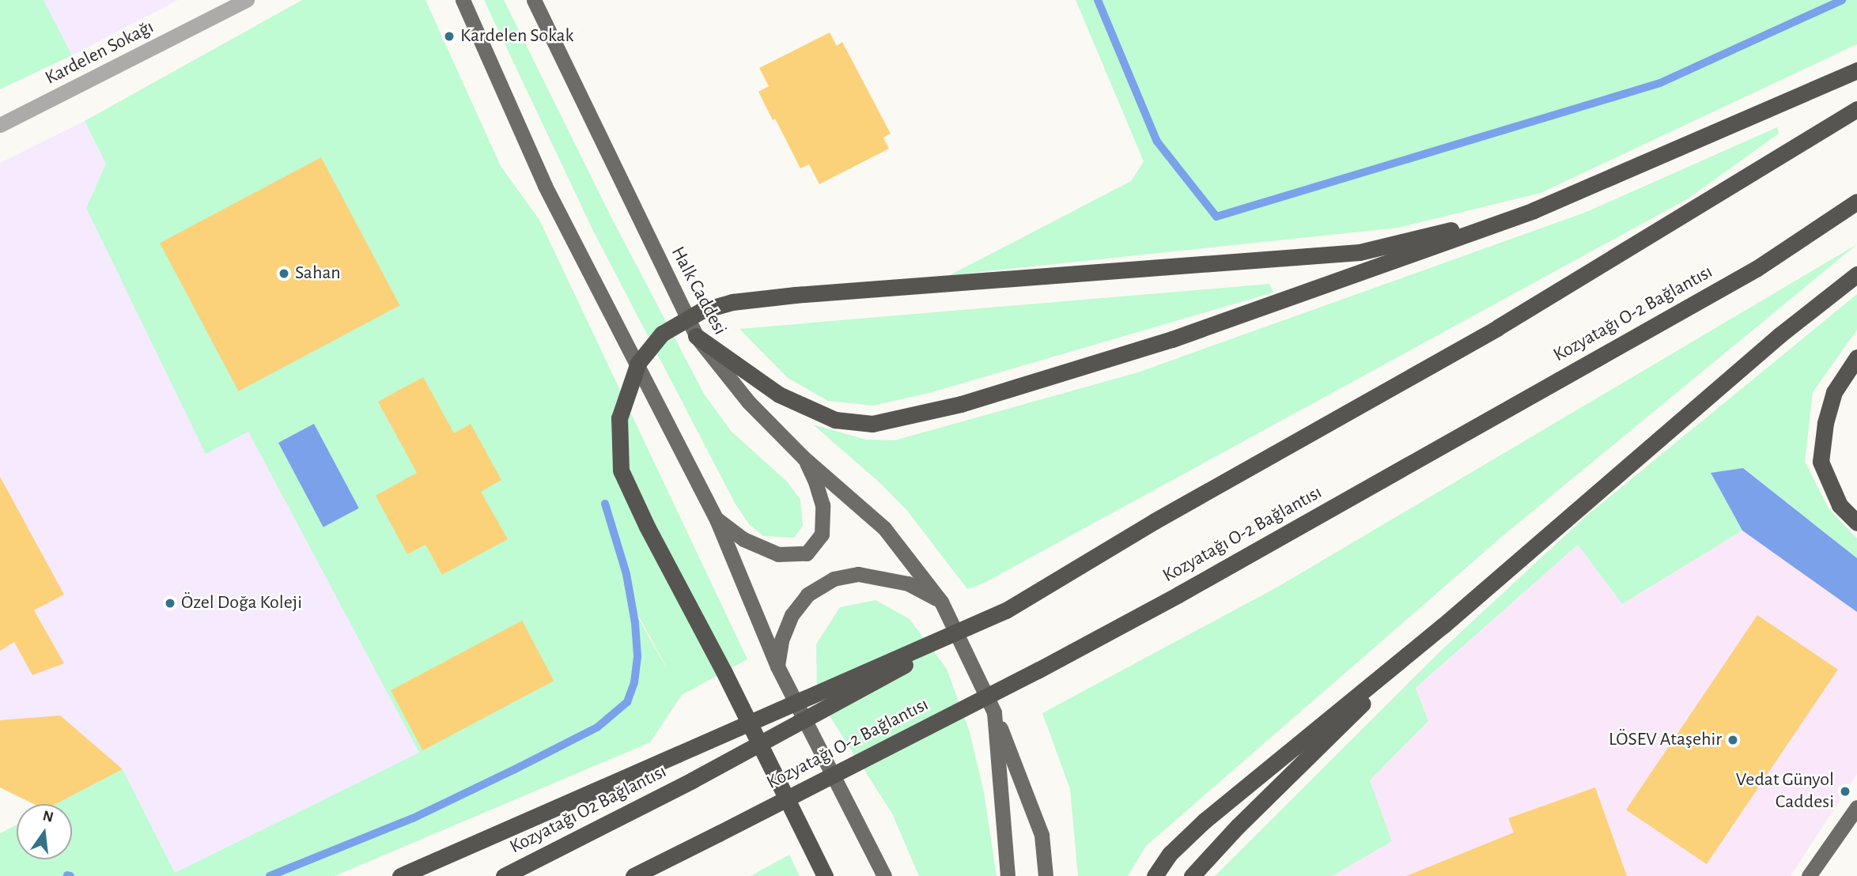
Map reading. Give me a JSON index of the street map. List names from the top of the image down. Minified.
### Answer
{"streets":{"highway":["Kozyatağı O-2 Bağlantısı","Kozyatağı O2 Bağlantısı"],"main road":["Halk Caddesi"],"street":["Kardelen Sokağı"]},"crossings":[["Kozyatağı O-2 Bağlantısı","Kozyatağı O2 Bağlantısı"]],"places":["Kardelen Sokak","Sahan","Özel Doğa Koleji","LÖSEV Ataşehir","Vedat Günyol Caddesi"],"north":"top"}
